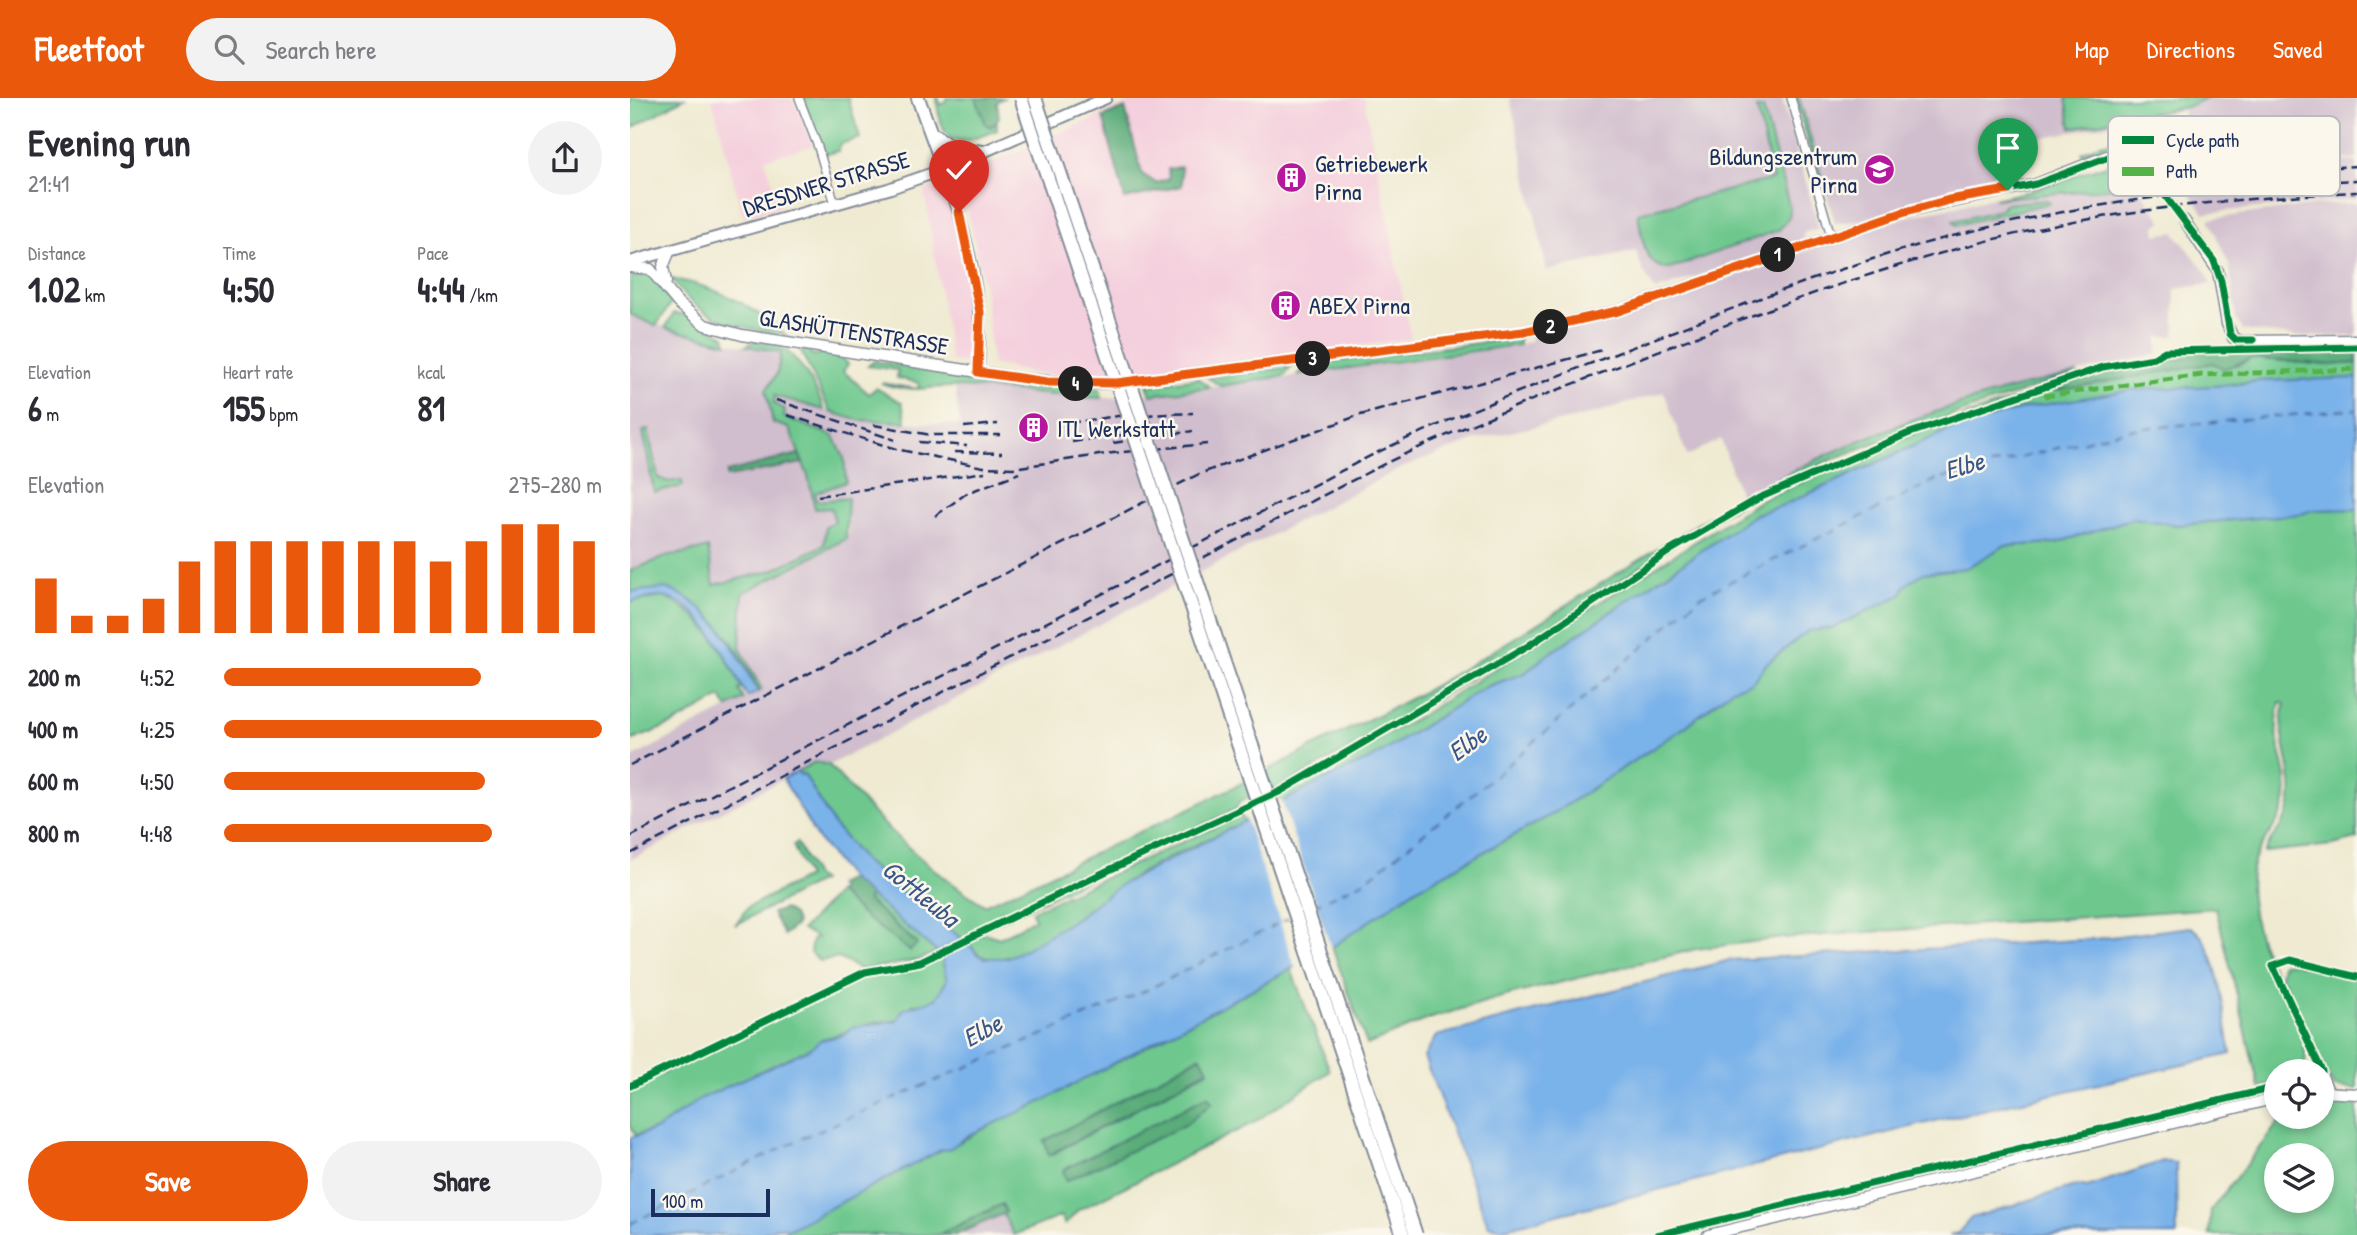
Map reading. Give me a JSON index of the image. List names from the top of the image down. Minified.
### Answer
{"streets":{"main road":["DRESDNER STRASSE"],"street":["GLASHÜTTENSTRASSE"]},"crossings":[["DRESDNER STRASSE","GLASHÜTTENSTRASSE"]],"water":["Elbe","Gottleuba"],"places":{"school or university":["Bildungszentrum Pirna"],"building":["Getriebewerk Pirna","ABEX Pirna","ITL Werkstatt"]},"legend":["Cycle path","Path"],"scale_bar":"100 m","page":{"header":"Fleetfoot","search":"Search here","nav":["Map","Directions","Saved"],"heading":["Evening run","21:41"],"stats":[["Distance","1.02 km"],["Time","4:50"],["Pace","4:44 /km"],["Elevation","6 m"],["Heart rate","155 bpm"],["kcal","81"]],"pins":["1","2","3","4"],"chart":["Elevation","275–280 m"],"list":[{"name":"200 m","note":"4:52"},{"name":"400 m","note":"4:25"},{"name":"600 m","note":"4:50"},{"name":"800 m","note":"4:48"}],"buttons":["Save","Share"],"scale":"100 m"}}
